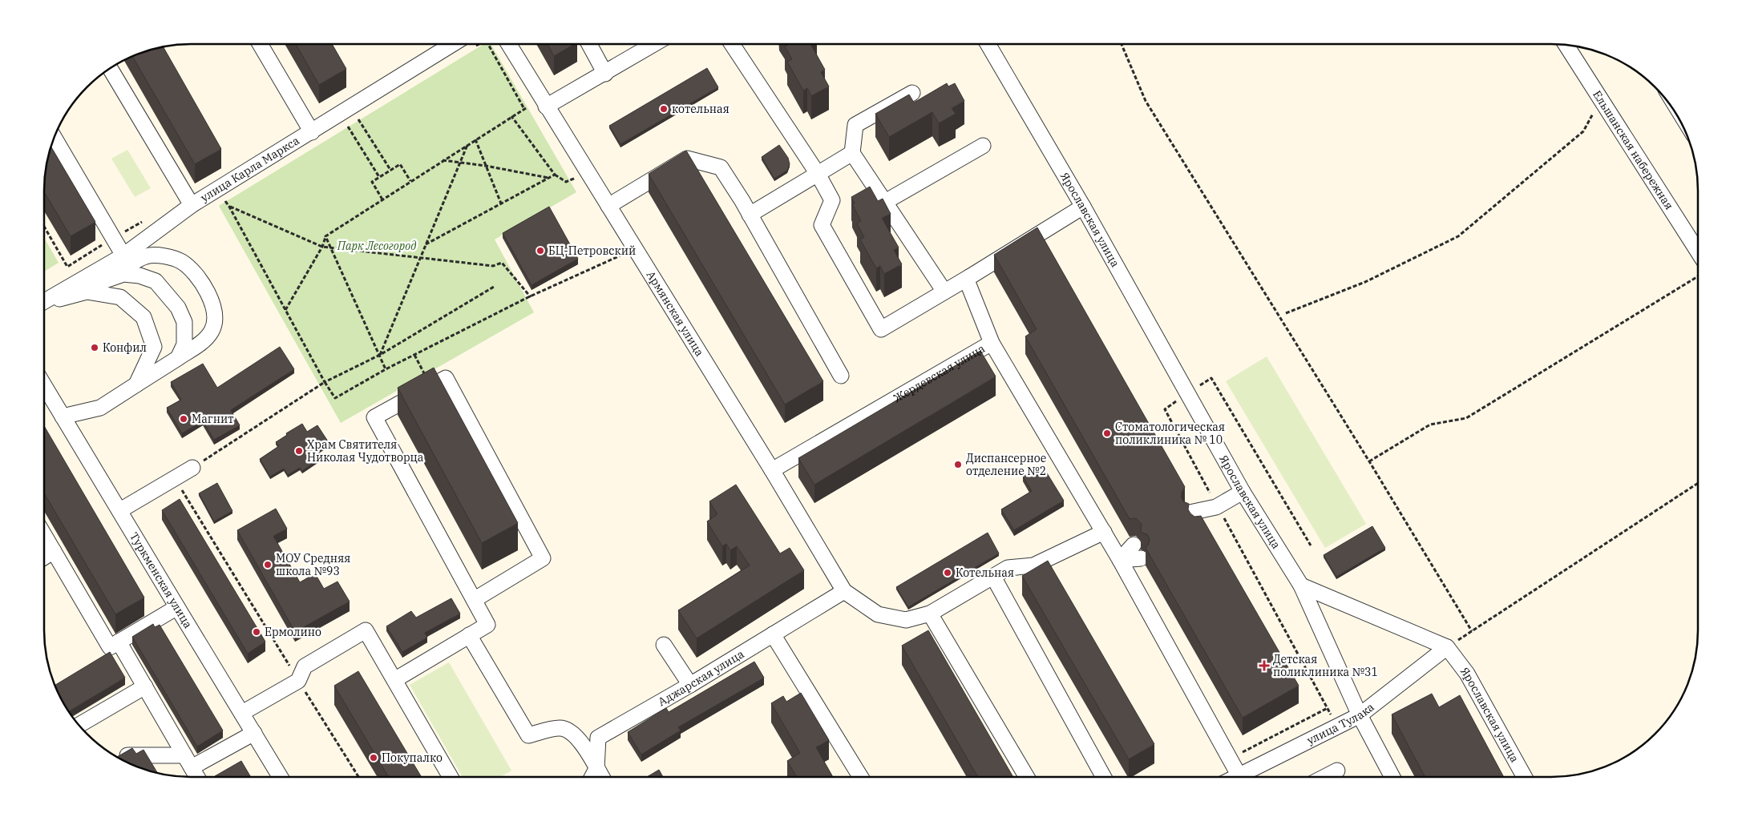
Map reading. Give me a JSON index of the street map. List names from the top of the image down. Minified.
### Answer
{"streets":{"street":["Ельшанская набережная","улица Карла Маркса","Ярославская улица","Армянская улица","Жердевская улица","Туркменская улица","Аджарская улица","улица Тулака"]},"crossings":[["Ярославская улица","улица Тулака"],["Армянская улица","Жердевская улица"],["Армянская улица","Аджарская улица"]],"parks":["Парк Лесогород"],"places":{"other":["котельная","БЦ-Петровский","Конфил","Магнит","Стоматологическая поликлиника № 10","Храм Святителя Николая Чудотворца","Диспансерное отделение №2","МОУ Средняя школа №93","Котельная","Ермолино","Покупалко"],"health":["Детская поликлиника №31"]}}
